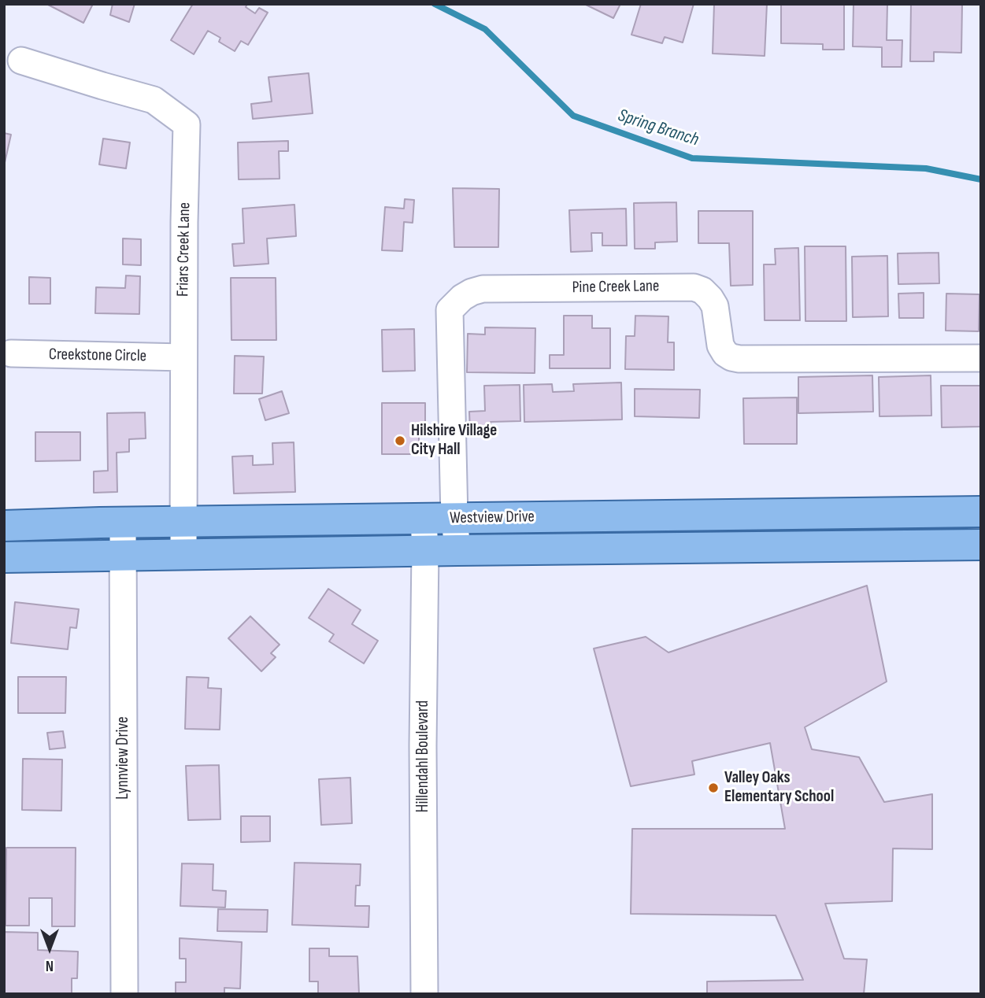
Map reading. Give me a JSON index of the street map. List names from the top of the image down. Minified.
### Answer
{"streets":{"main road":["Westview Drive"],"street":["Friars Creek Lane","Pine Creek Lane","Creekstone Circle","Hillendahl Boulevard","Lynnview Drive"]},"crossings":[["Friars Creek Lane","Creekstone Circle"],["Friars Creek Lane","Westview Drive"],["Pine Creek Lane","Westview Drive"],["Westview Drive","Hillendahl Boulevard"],["Westview Drive","Lynnview Drive"]],"water":["Spring Branch"],"places":["Hilshire Village City Hall","Valley Oaks Elementary School"],"north":"bottom"}
